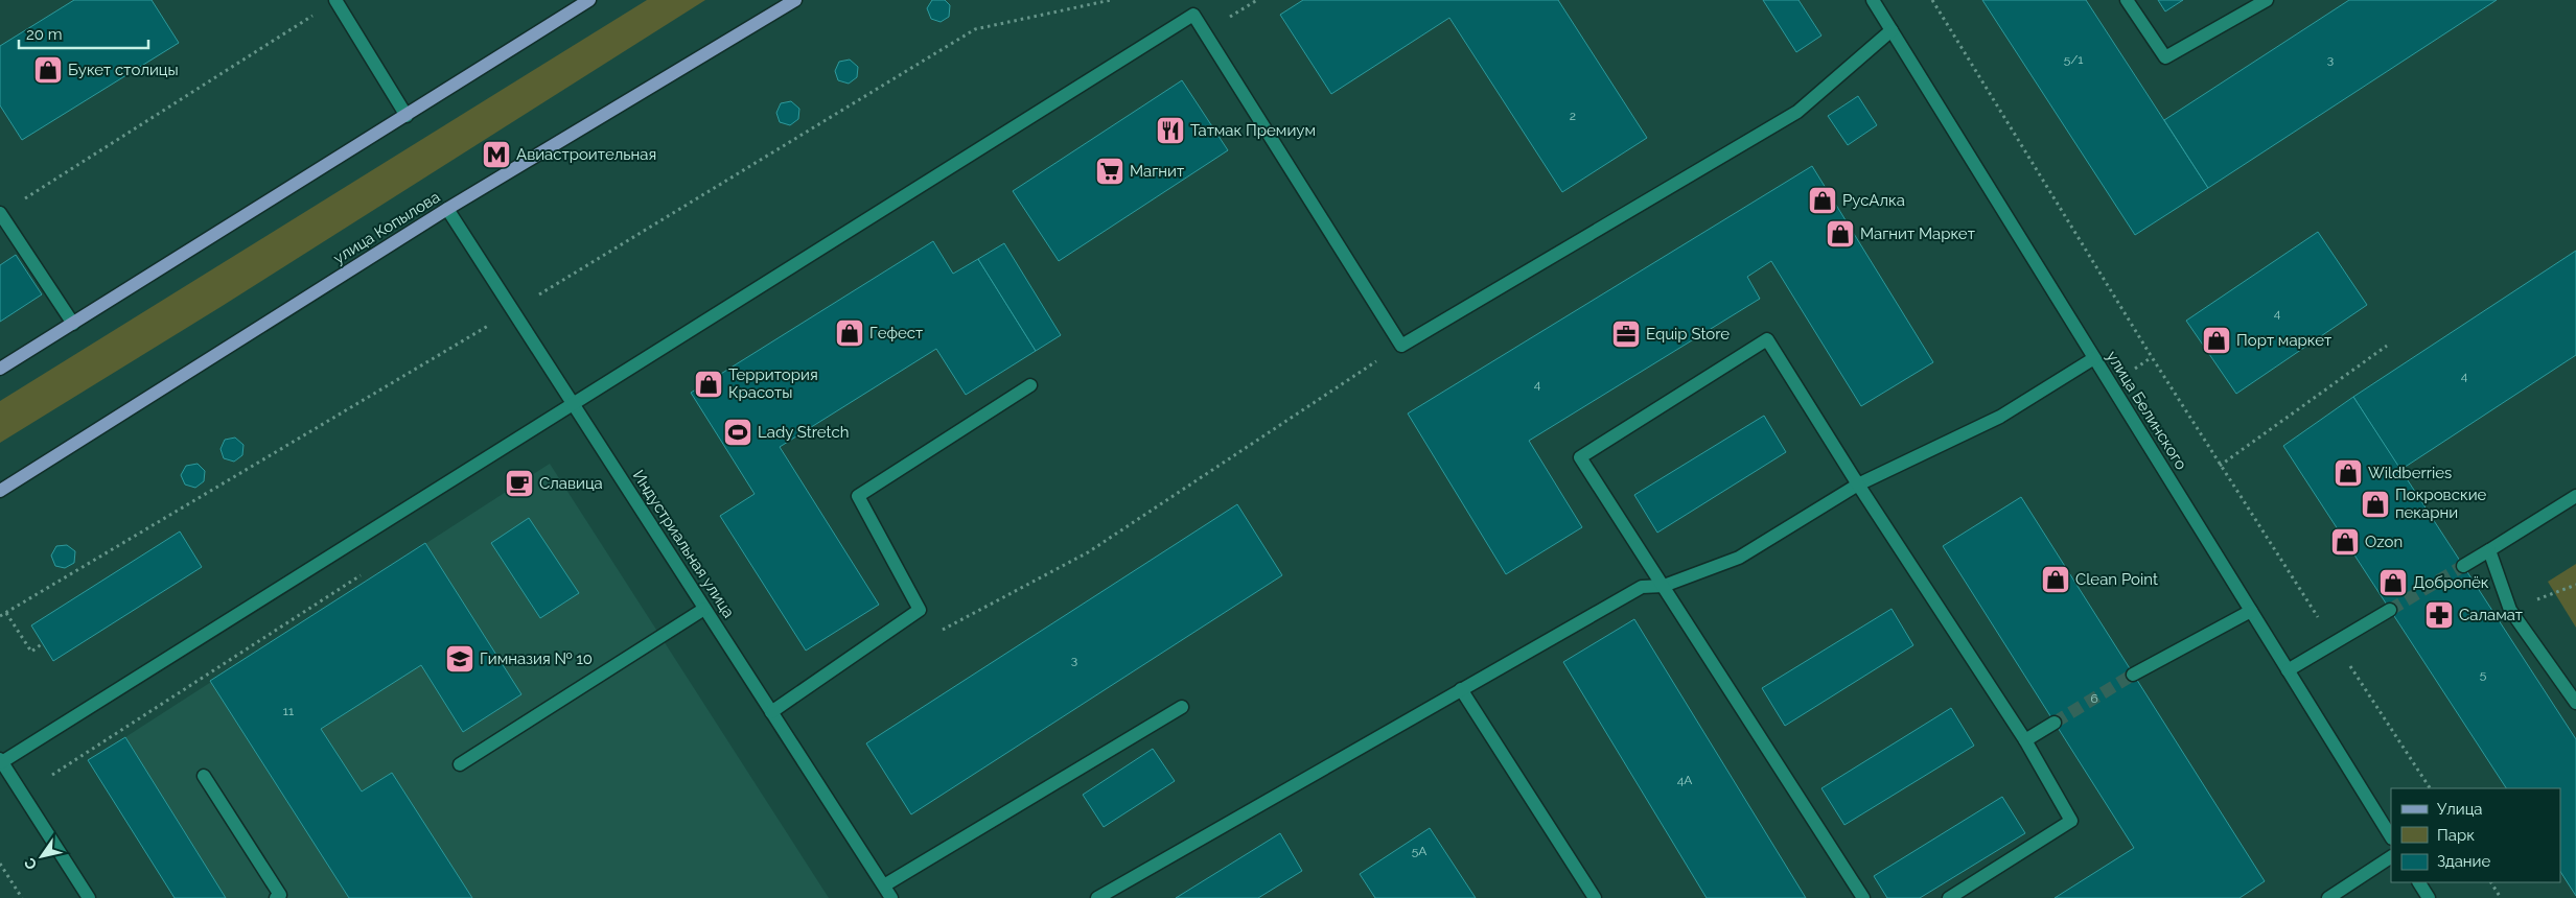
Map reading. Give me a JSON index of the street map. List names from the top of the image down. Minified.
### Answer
{"streets":{"main road":["улица Копылова"],"street":["улица Белинского","Индустриальная улица"]},"crossings":[["улица Копылова","Индустриальная улица"]],"places":{"shop":["Букет столицы","РусАлка","Магнит Маркет","Гефест","Порт маркет","Территория Красоты","Wildberries","Покровские пекарни","Ozon","Clean Point","Добропёк"],"restaurant":["Татмак Премиум"],"metro station":["Авиастроительная"],"supermarket":["Магнит"],"office":["Equip Store"],"sports":["Lady Stretch"],"cafe":["Славица"],"pharmacy":["Саламат"],"school or university":["Гимназия № 10"]},"house_numbers":["5/1","3","2","4","4","4","3","5","6","11","4А","5А"],"legend":["Улица","Парк","Здание"],"scale_bar":"20 m","north":"bottom left"}
